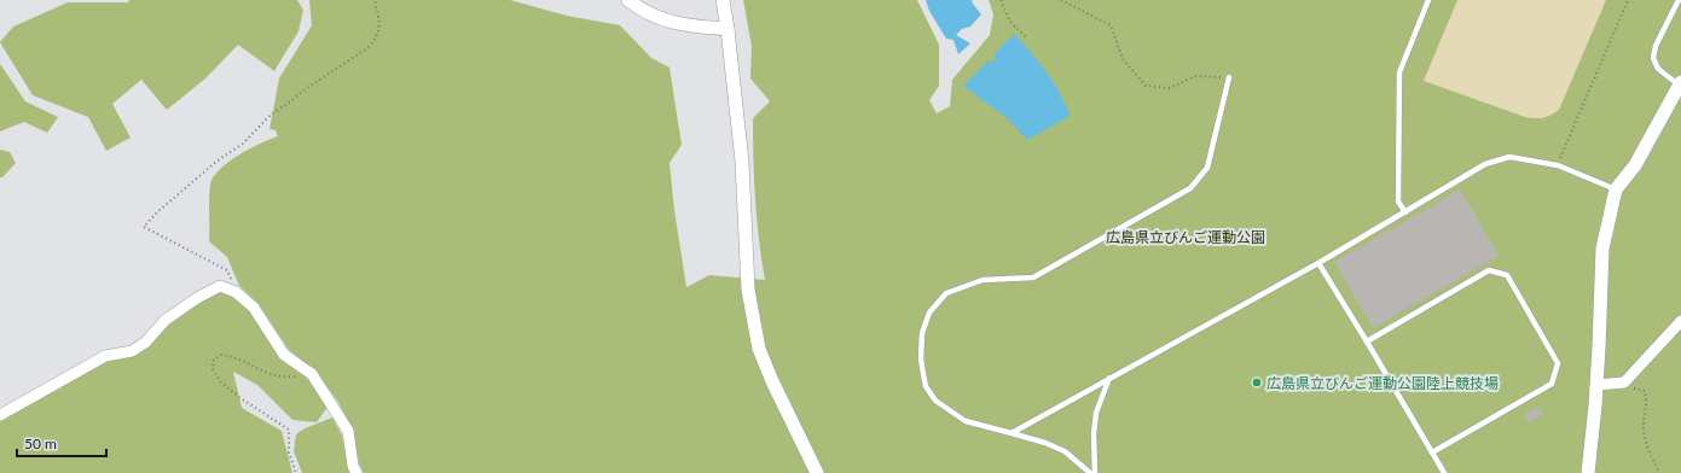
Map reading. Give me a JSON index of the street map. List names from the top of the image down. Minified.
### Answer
{"parks":["広島県立びんご運動公園"],"places":["広島県立びんご運動公園陸上競技場"],"scale_bar":"50 m"}
